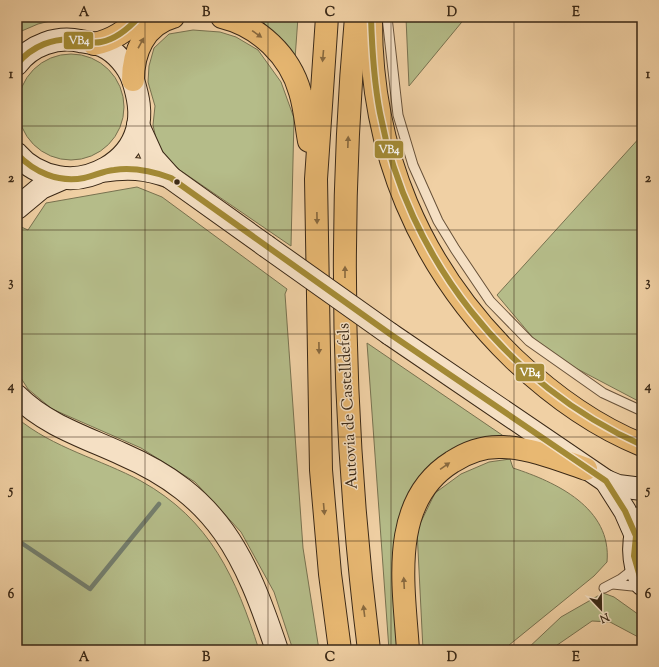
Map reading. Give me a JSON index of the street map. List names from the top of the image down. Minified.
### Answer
{"streets":{"highway":["Autovia de Castelldefels"]},"lines":["transit line VB4"],"north":"bottom","grid":{"columns":["A","B","C","D","E"],"rows":["1","2","3","4","5","6"]}}
